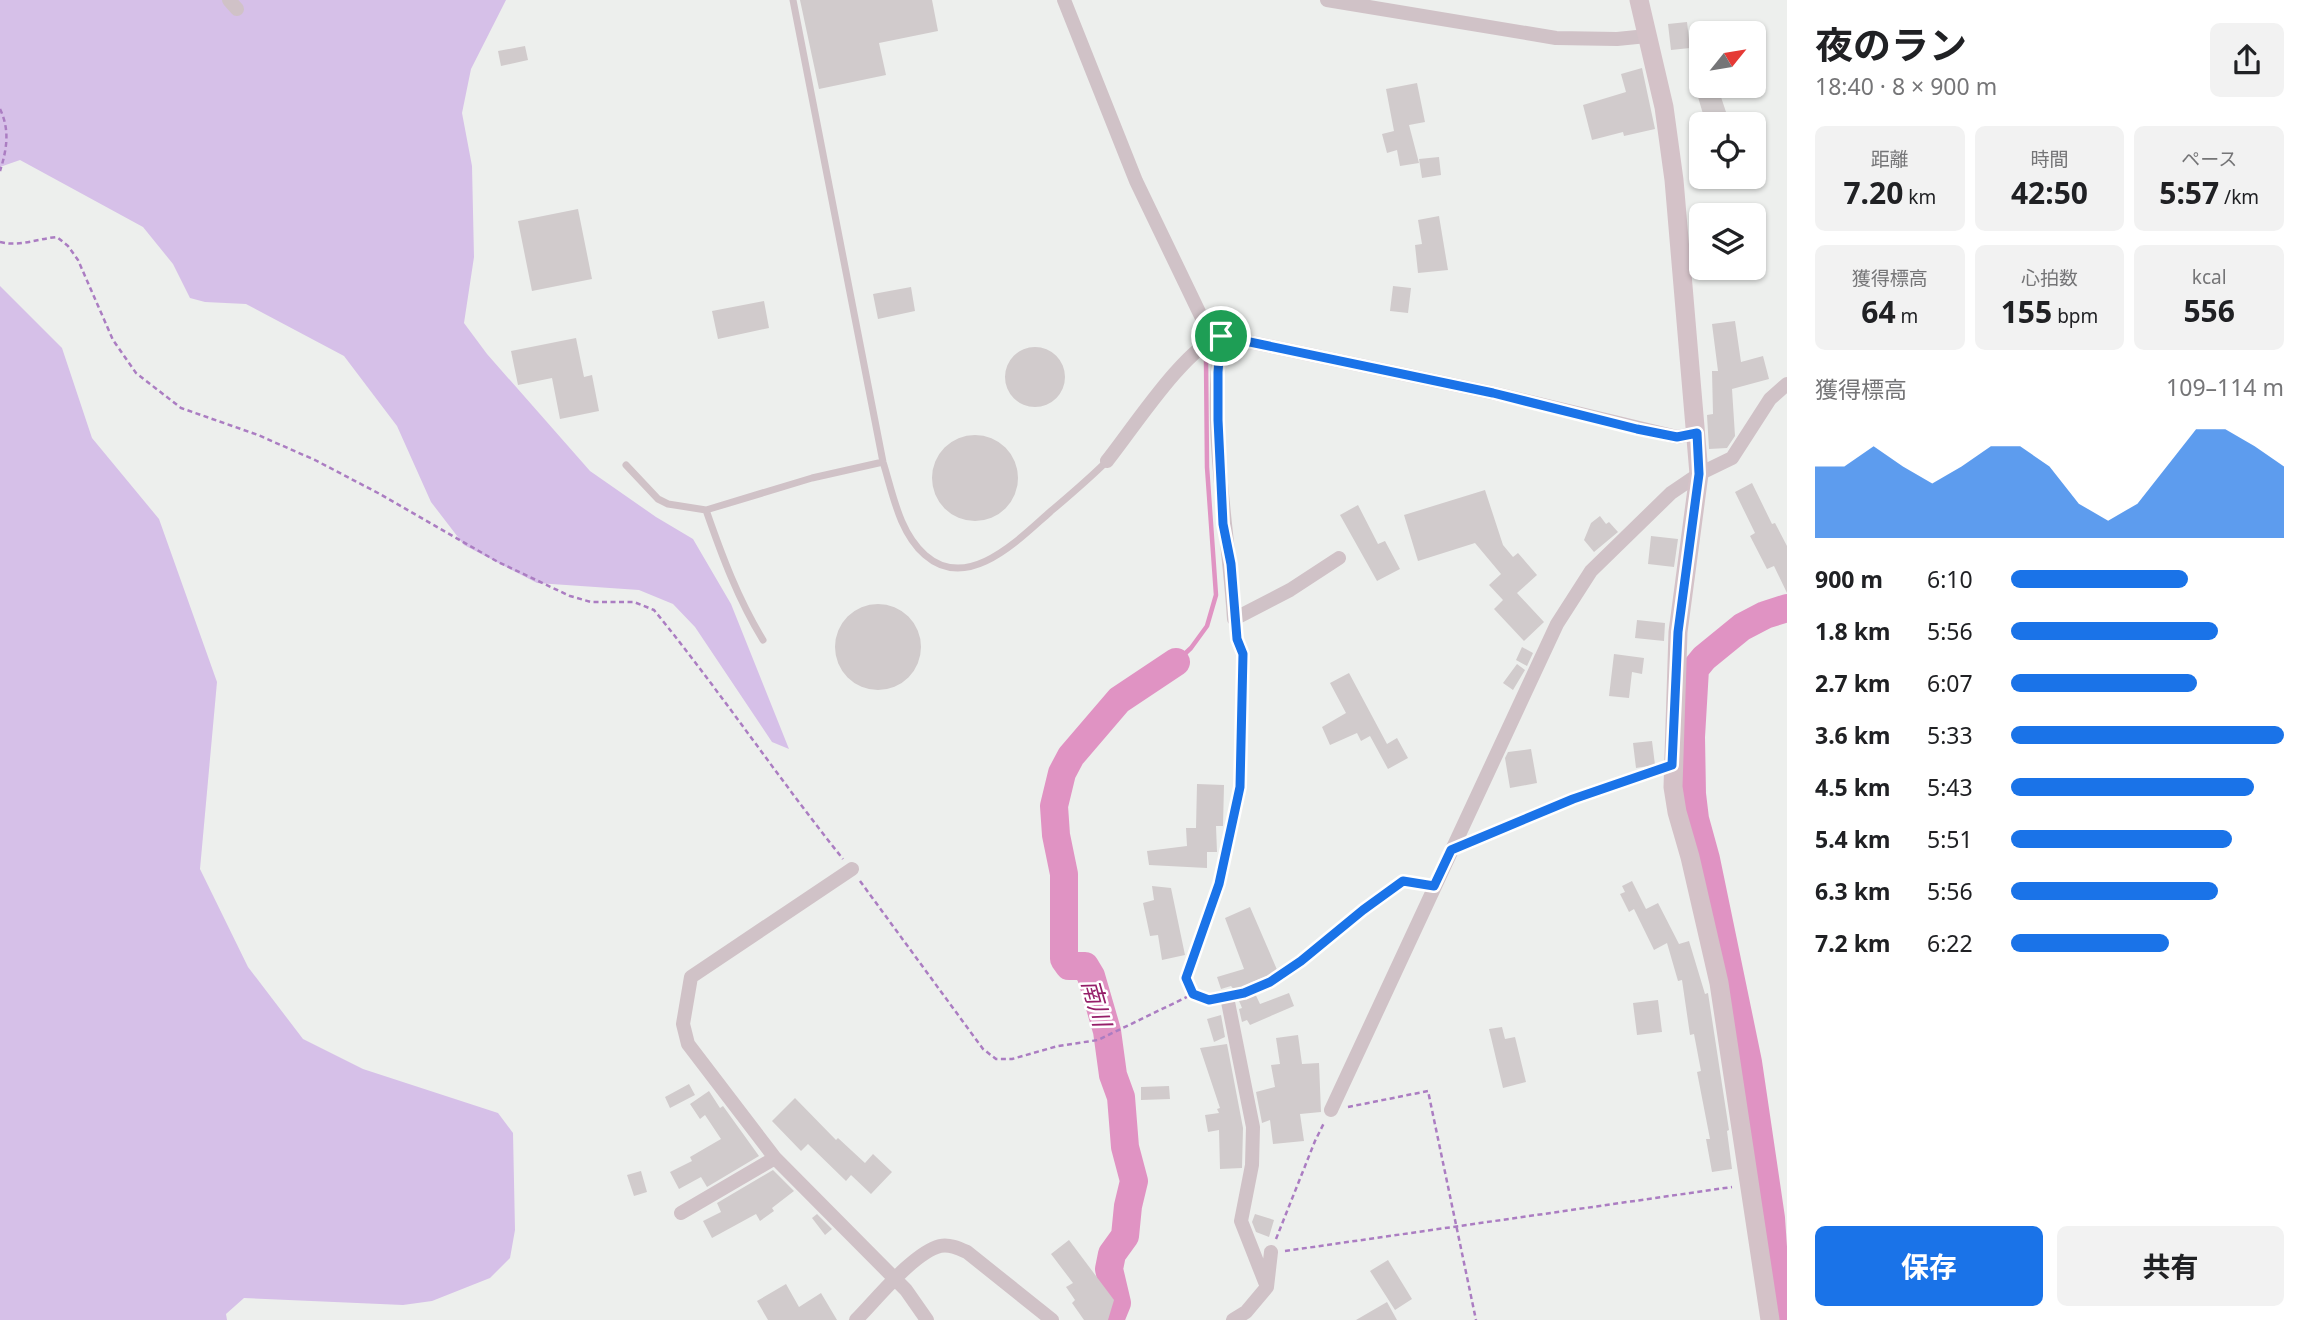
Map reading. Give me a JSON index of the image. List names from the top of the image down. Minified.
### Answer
{"water":["南川"],"north":"top right","page":{"heading":["夜のラン","18:40 · 8 × 900 m"],"stats":[["距離","7.20 km"],["時間","42:50"],["ペース","5:57 /km"],["獲得標高","64 m"],["心拍数","155 bpm"],["kcal","556"]],"chart":["獲得標高","109–114 m"],"list":[{"name":"900 m","note":"6:10"},{"name":"1.8 km","note":"5:56"},{"name":"2.7 km","note":"6:07"},{"name":"3.6 km","note":"5:33"},{"name":"4.5 km","note":"5:43"},{"name":"5.4 km","note":"5:51"},{"name":"6.3 km","note":"5:56"},{"name":"7.2 km","note":"6:22"}],"buttons":["保存","共有"]}}
